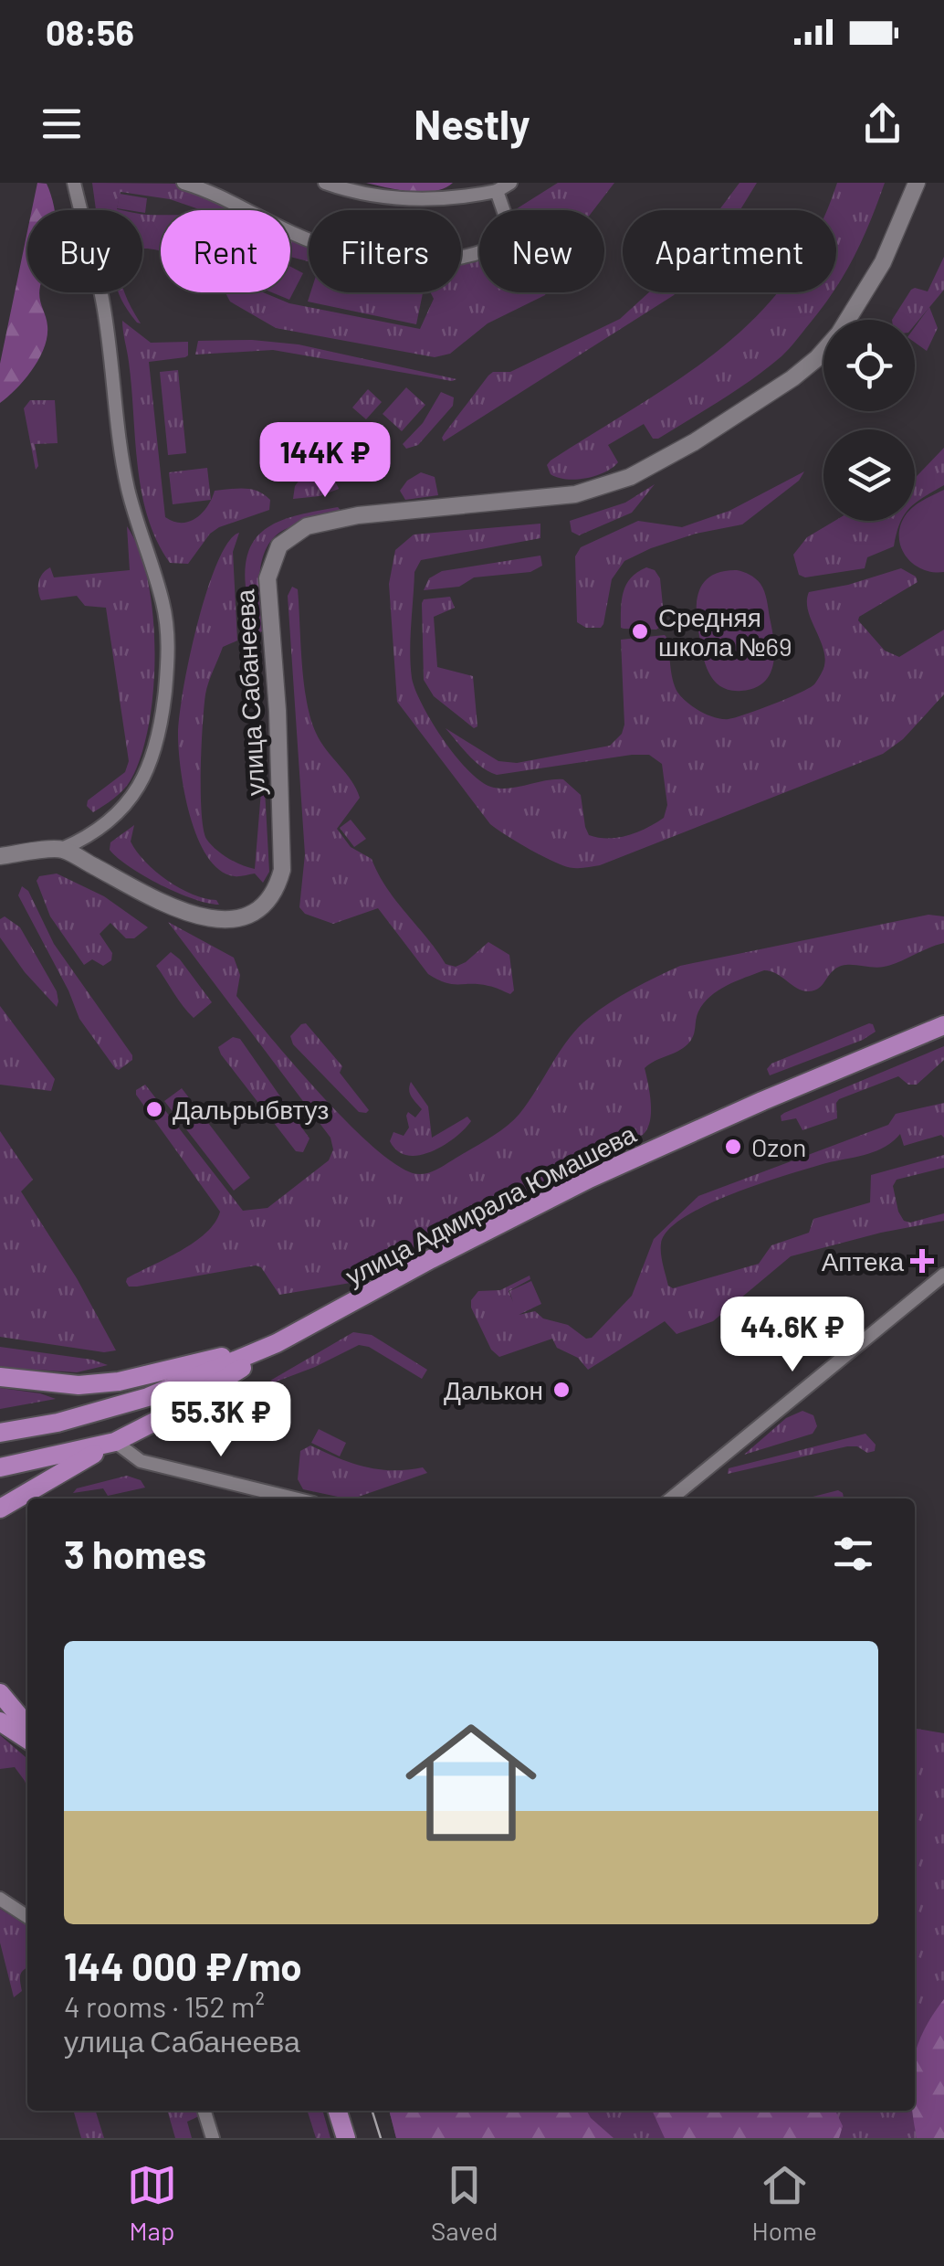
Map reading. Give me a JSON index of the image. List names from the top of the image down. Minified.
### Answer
{"streets":{"main road":["улица Адмирала Юмашева"],"street":["улица Сабанеева"]},"places":{"other":["Средняя школа №69","Дальрыбвтуз","Ozon","Далькон"],"health":["Аптека"]},"page":{"status":"08:56","header":"Nestly","chip":["Buy","Rent","Filters","New","Apartment"],"price":["144K ₽","44.6K ₽","55.3K ₽"],"heading":"3 homes","list":[{"name":"144 000 ₽/mo","note":"4 rooms · 152 m² · улица Сабанеева"}],"tabs":["Map","Saved","Home"]}}
